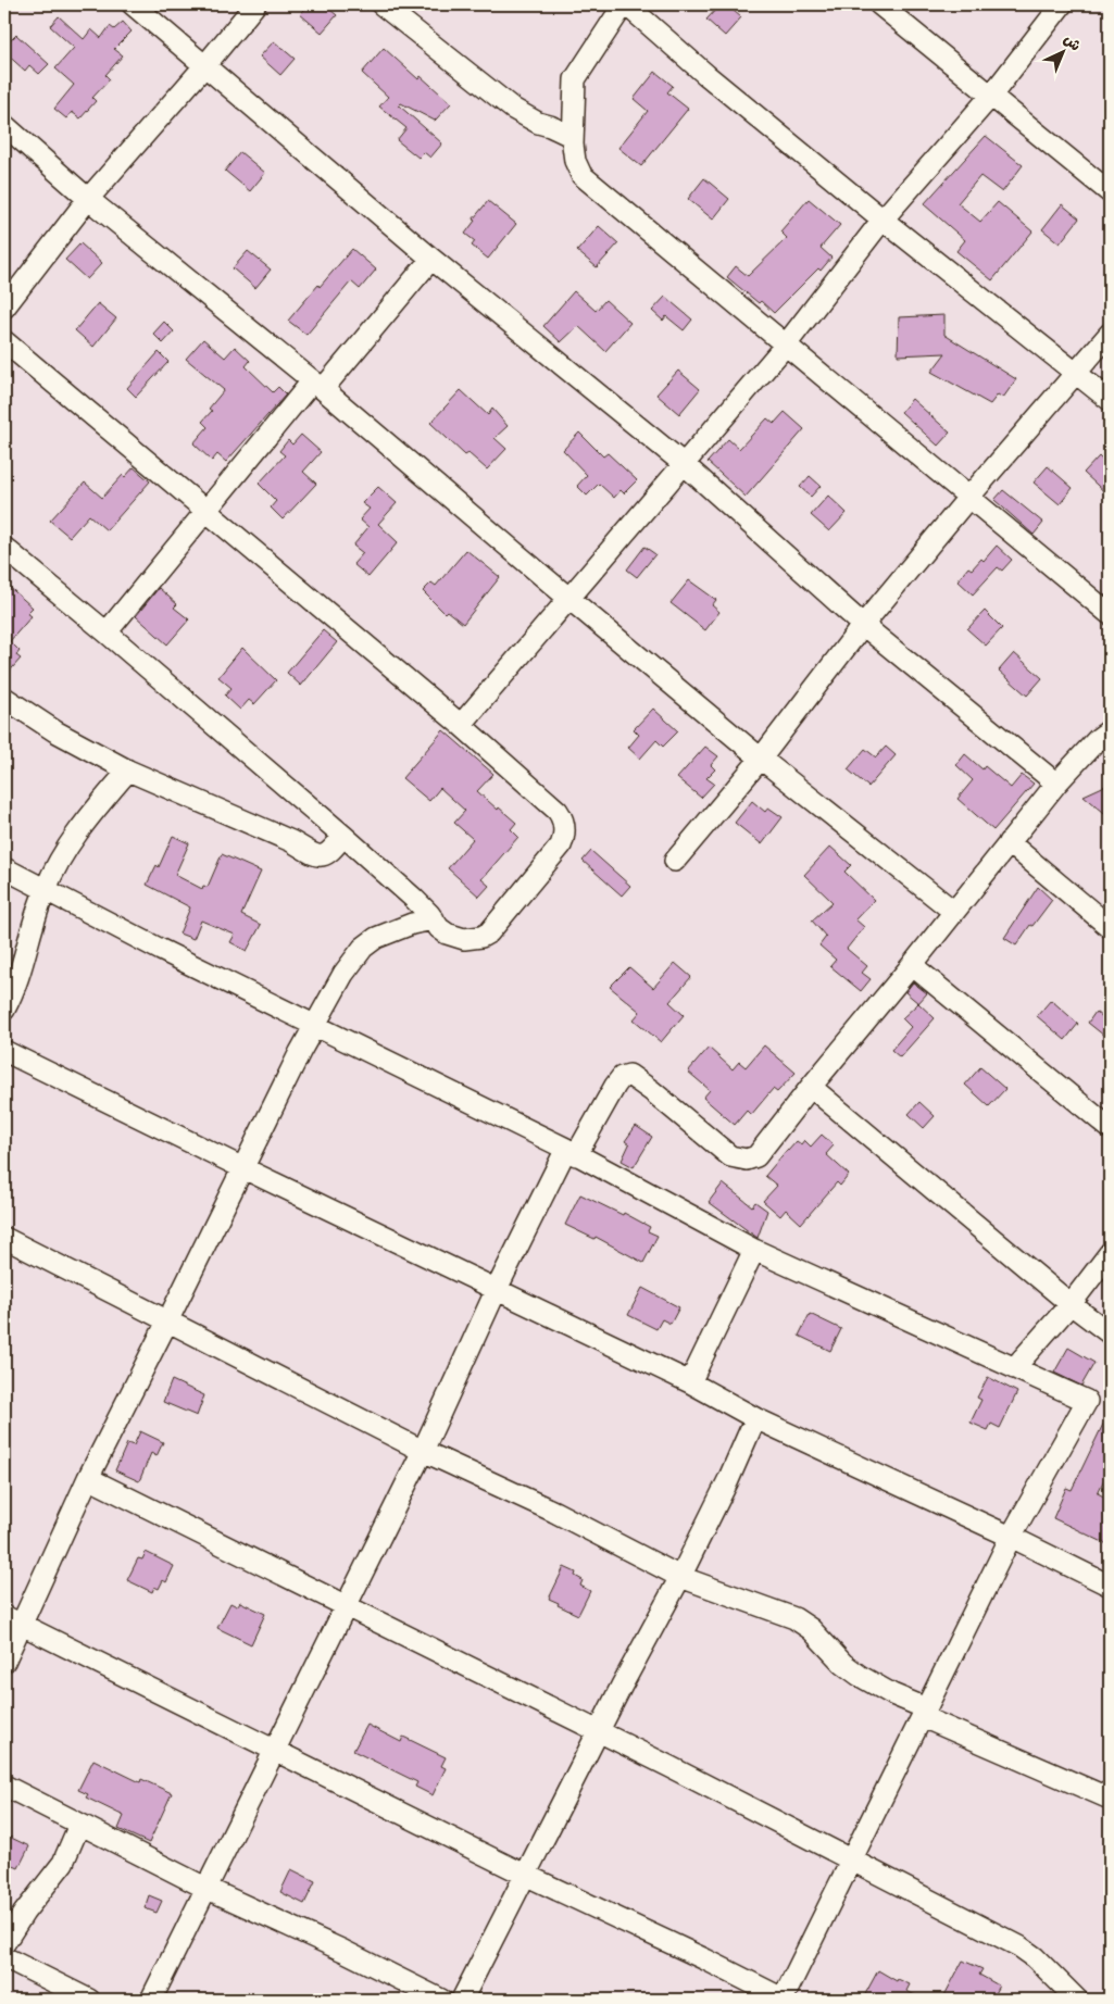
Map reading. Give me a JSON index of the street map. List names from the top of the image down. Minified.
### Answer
{"north":"top right"}
